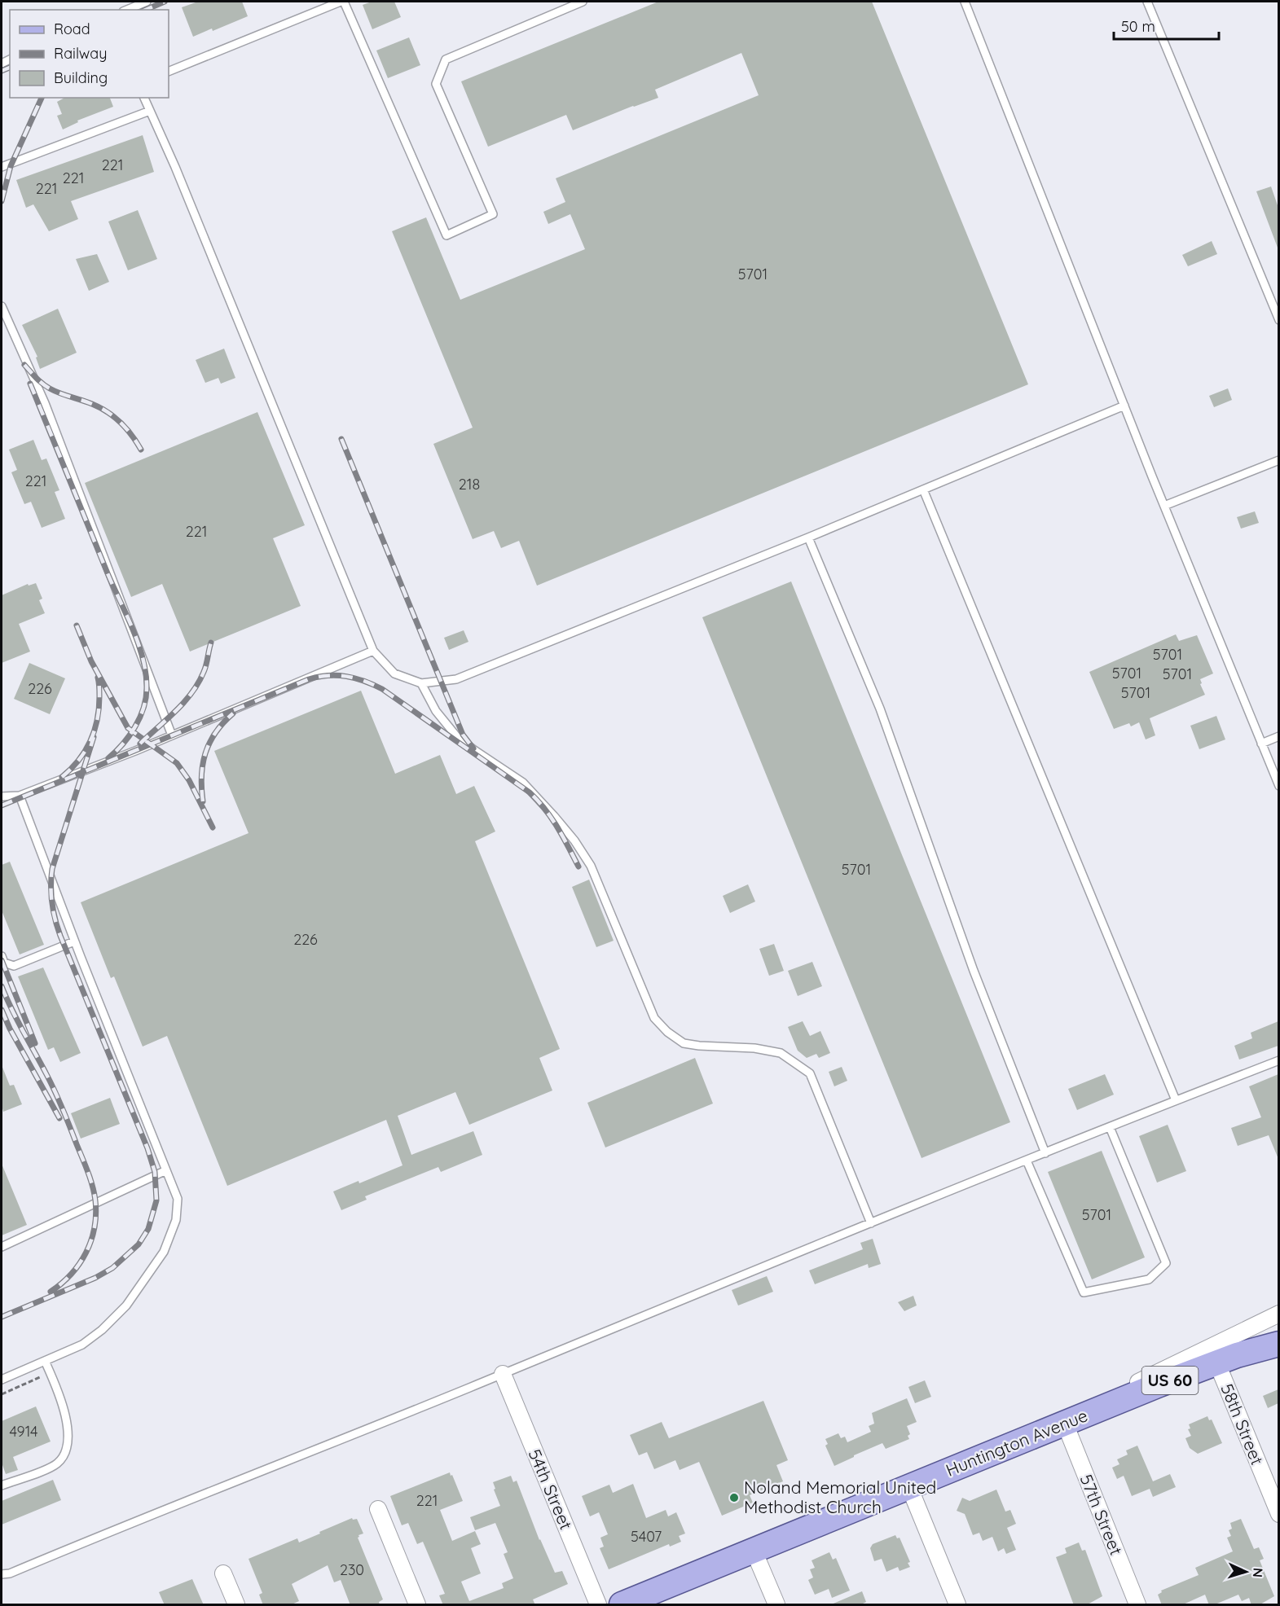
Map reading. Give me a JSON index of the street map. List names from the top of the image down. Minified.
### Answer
{"streets":{"main road":["US 60","Huntington Avenue"],"street":["58th Street","54th Street","57th Street"]},"crossings":[["58th Street","Huntington Avenue"],["Huntington Avenue","57th Street"]],"places":["Noland Memorial United Methodist Church"],"house_numbers":["221","221","221","5701","221","218","221","5701","5701","5701","226","5701","5701","226","5701","4914","221","5407","230"],"legend":["Road","Railway","Building"],"scale_bar":"50 m","north":"right"}
